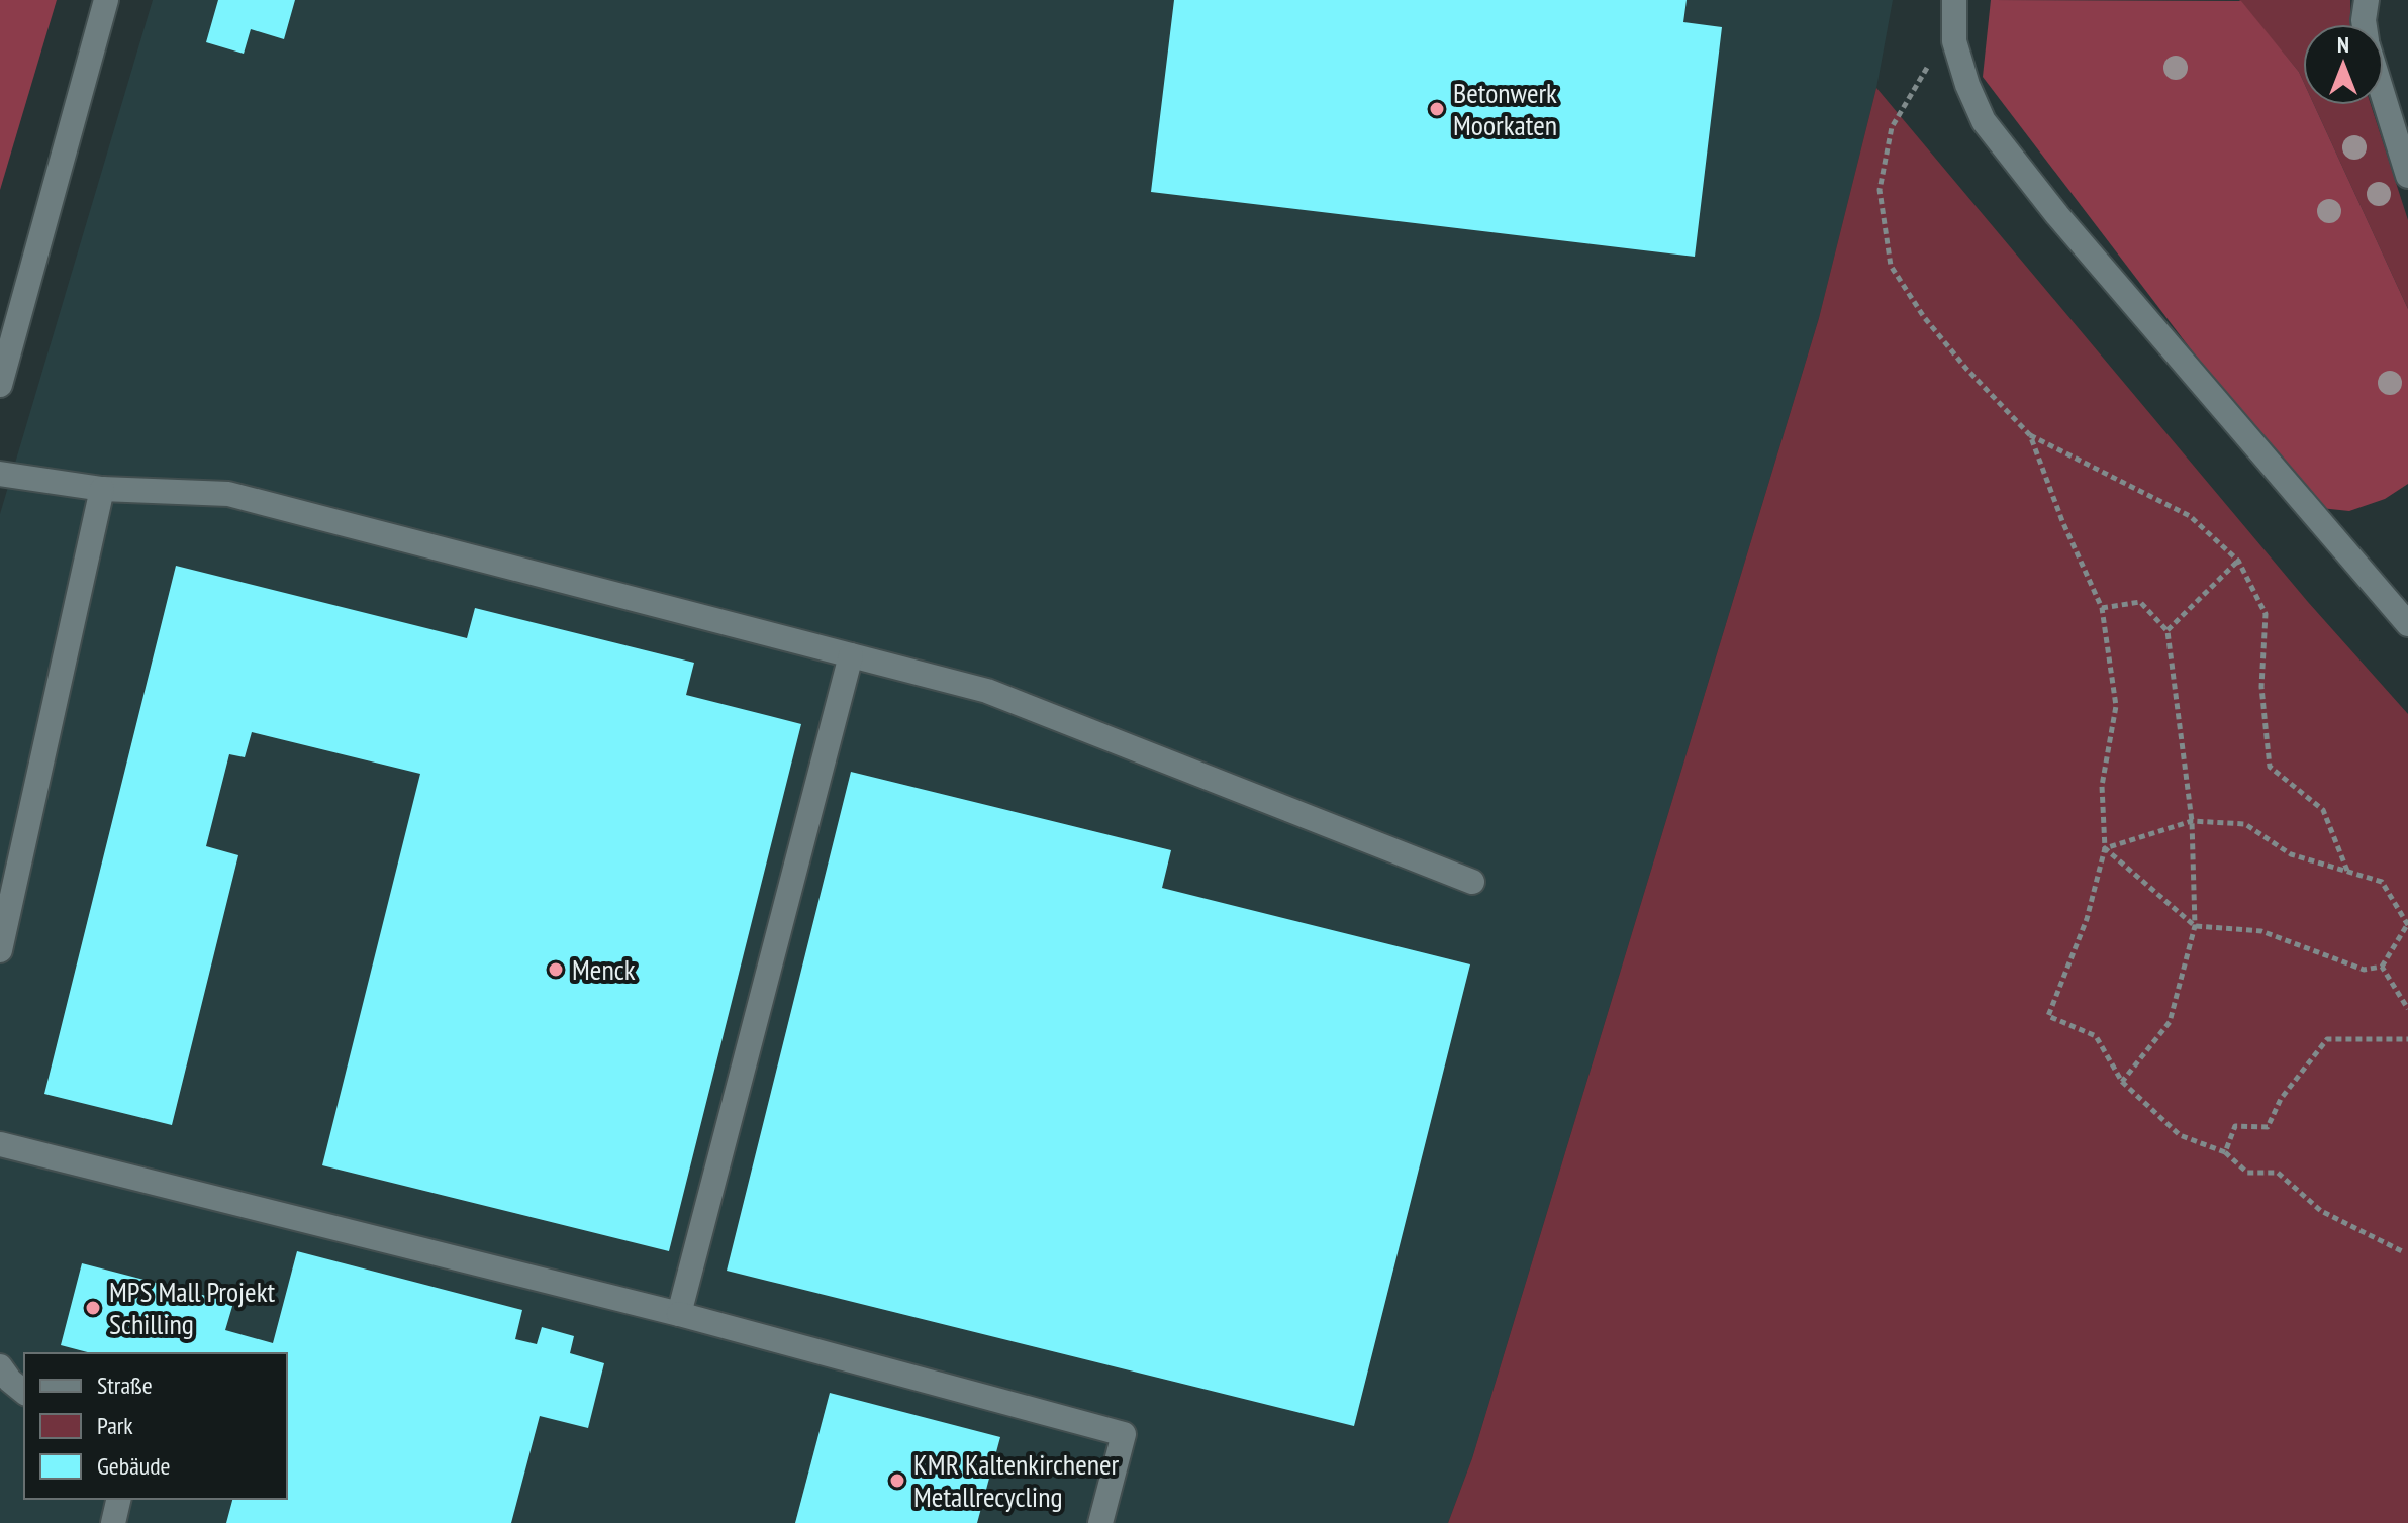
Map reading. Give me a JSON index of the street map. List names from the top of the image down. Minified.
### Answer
{"places":["Betonwerk Moorkaten","Menck","MPS Mall Projekt Schilling","KMR Kaltenkirchener Metallrecycling"],"legend":["Straße","Park","Gebäude"],"north":"top"}
